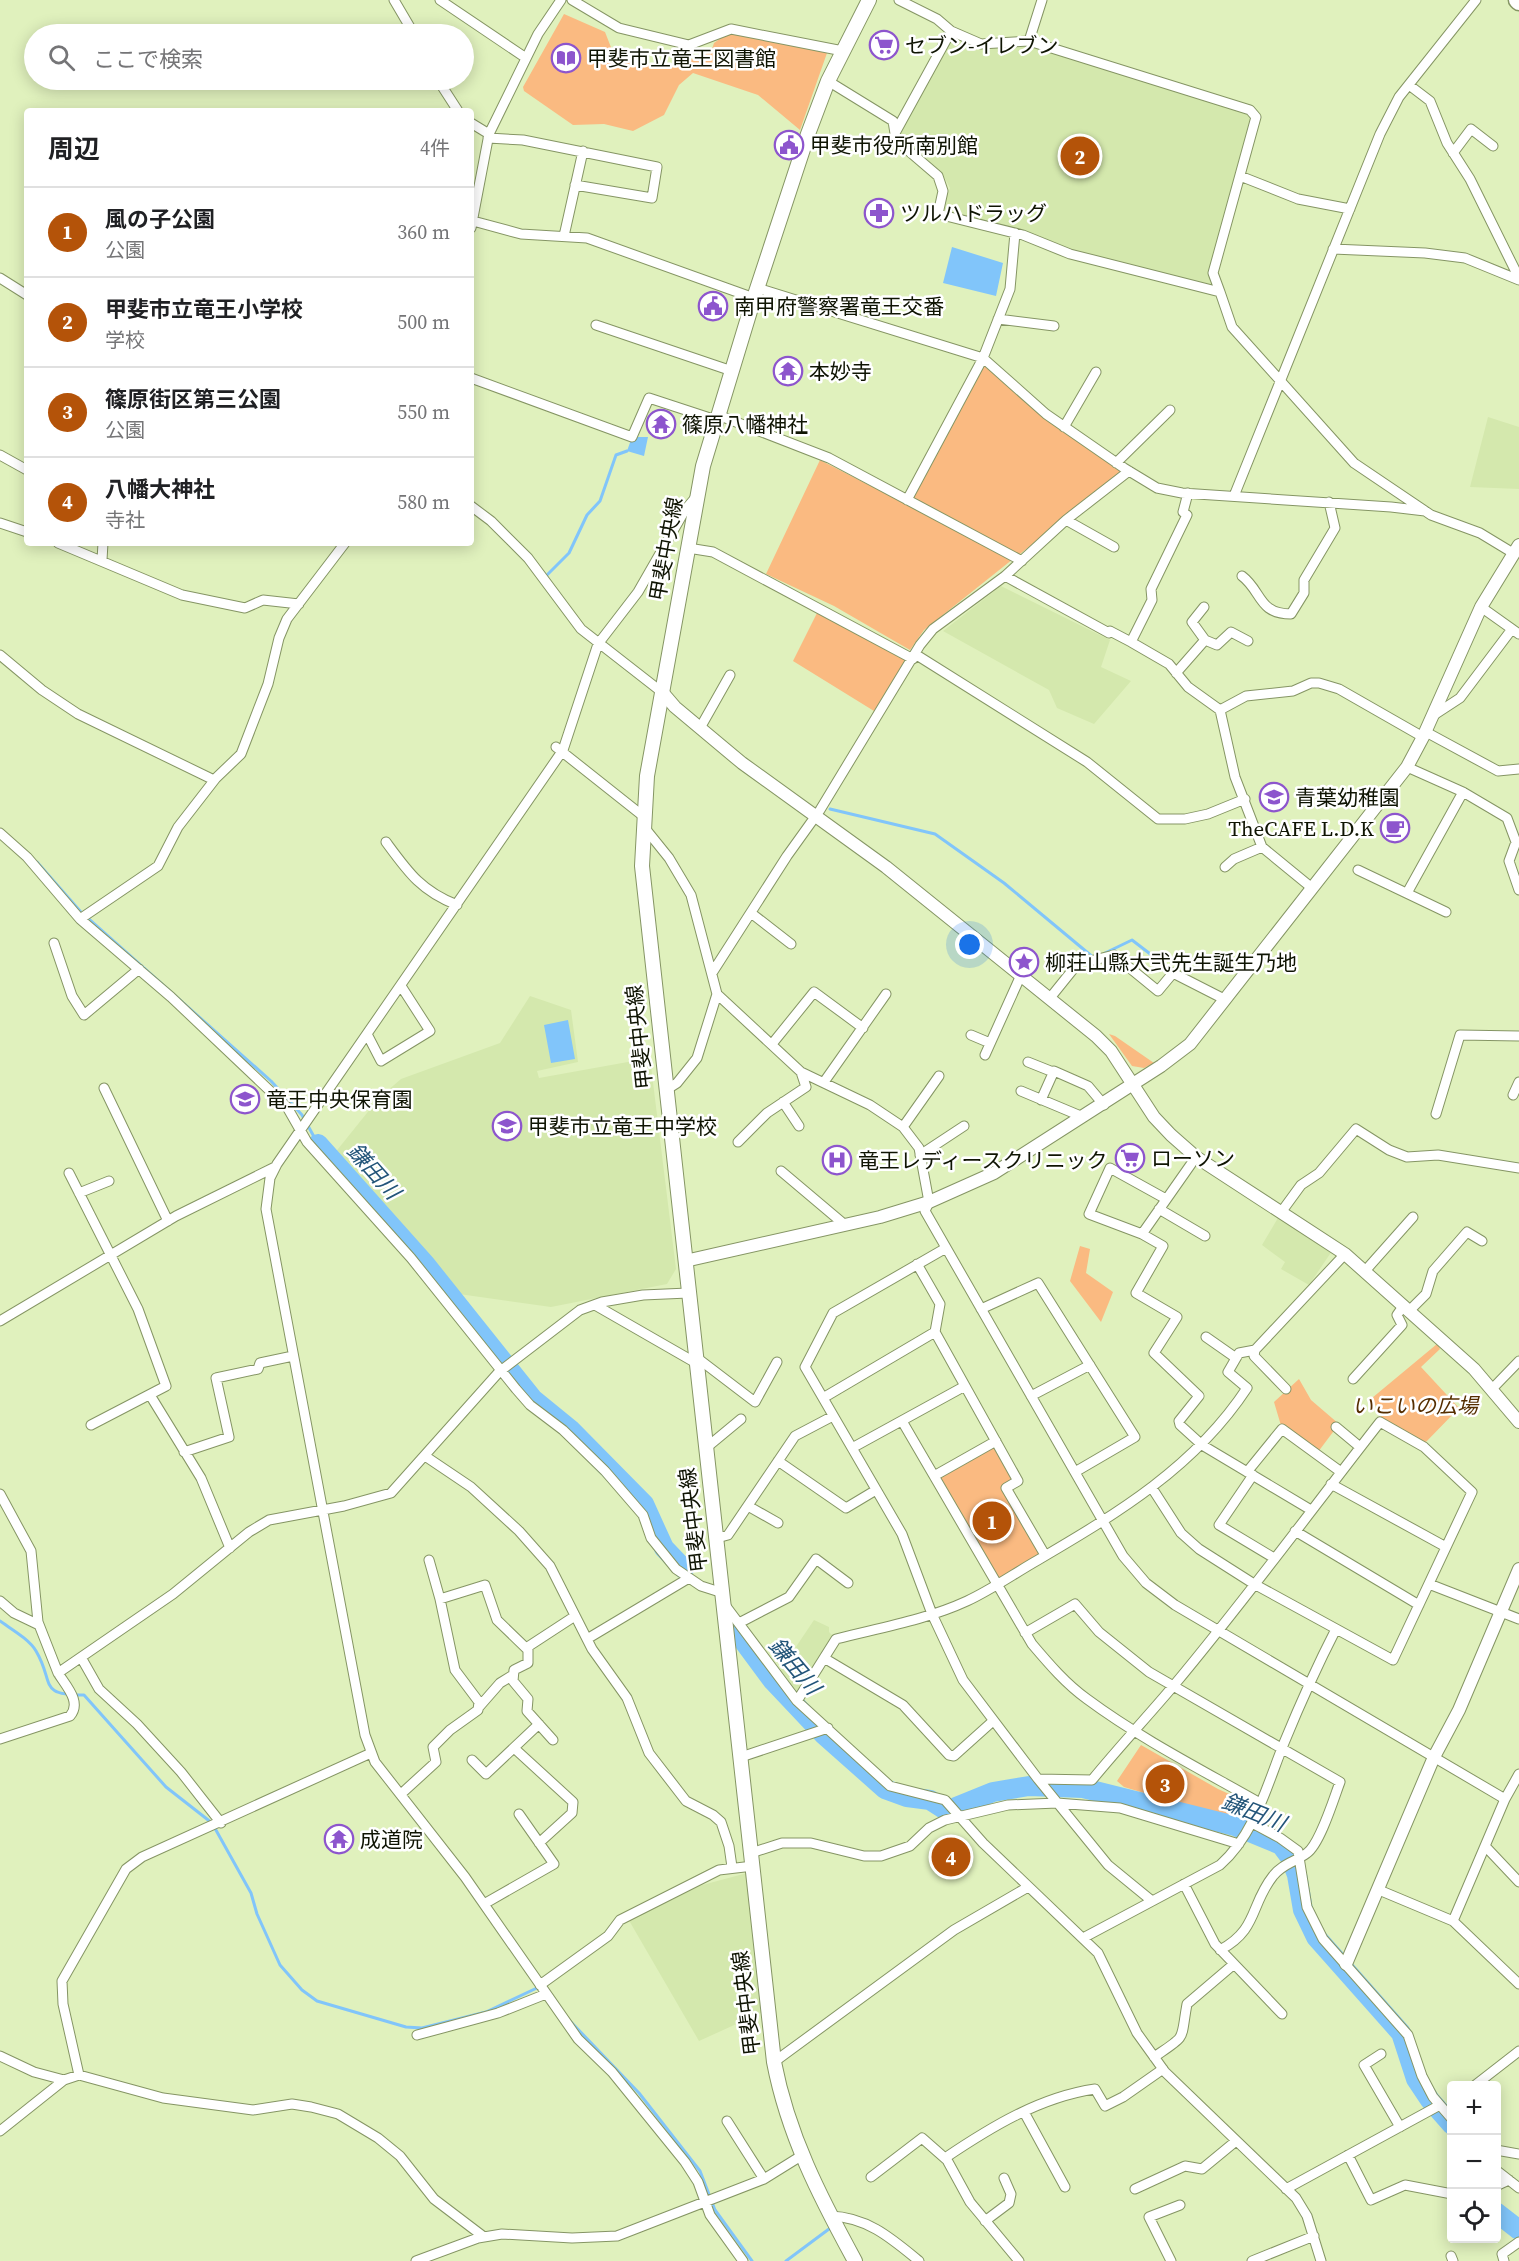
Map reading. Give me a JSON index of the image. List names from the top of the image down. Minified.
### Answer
{"streets":{"main road":["甲斐中央線"]},"water":["鎌田川"],"parks":["いこいの広場"],"places":{"supermarket":["セブン-イレブン","ローソン"],"library":["甲斐市立竜王図書館"],"public building":["甲斐市役所南別館","南甲府警察署竜王交番"],"pharmacy":["ツルハドラッグ"],"temple":["本妙寺","篠原八幡神社","成道院"],"school or university":["青葉幼稚園","竜王中央保育園","甲斐市立竜王中学校"],"cafe":["TheCAFE L.D.K"],"place":["柳荘山縣大弐先生誕生乃地"],"hospital":["竜王レディースクリニック"]},"page":{"search":"ここで検索","heading":["周辺","4件"],"pins":["2","1","3","4"],"list":[{"mark":"1","name":"風の子公園","note":"公園","value":"360 m"},{"mark":"2","name":"甲斐市立竜王小学校","note":"学校","value":"500 m"},{"mark":"3","name":"篠原街区第三公園","note":"公園","value":"550 m"},{"mark":"4","name":"八幡大神社","note":"寺社","value":"580 m"}],"map_buttons":["+","−"]}}
